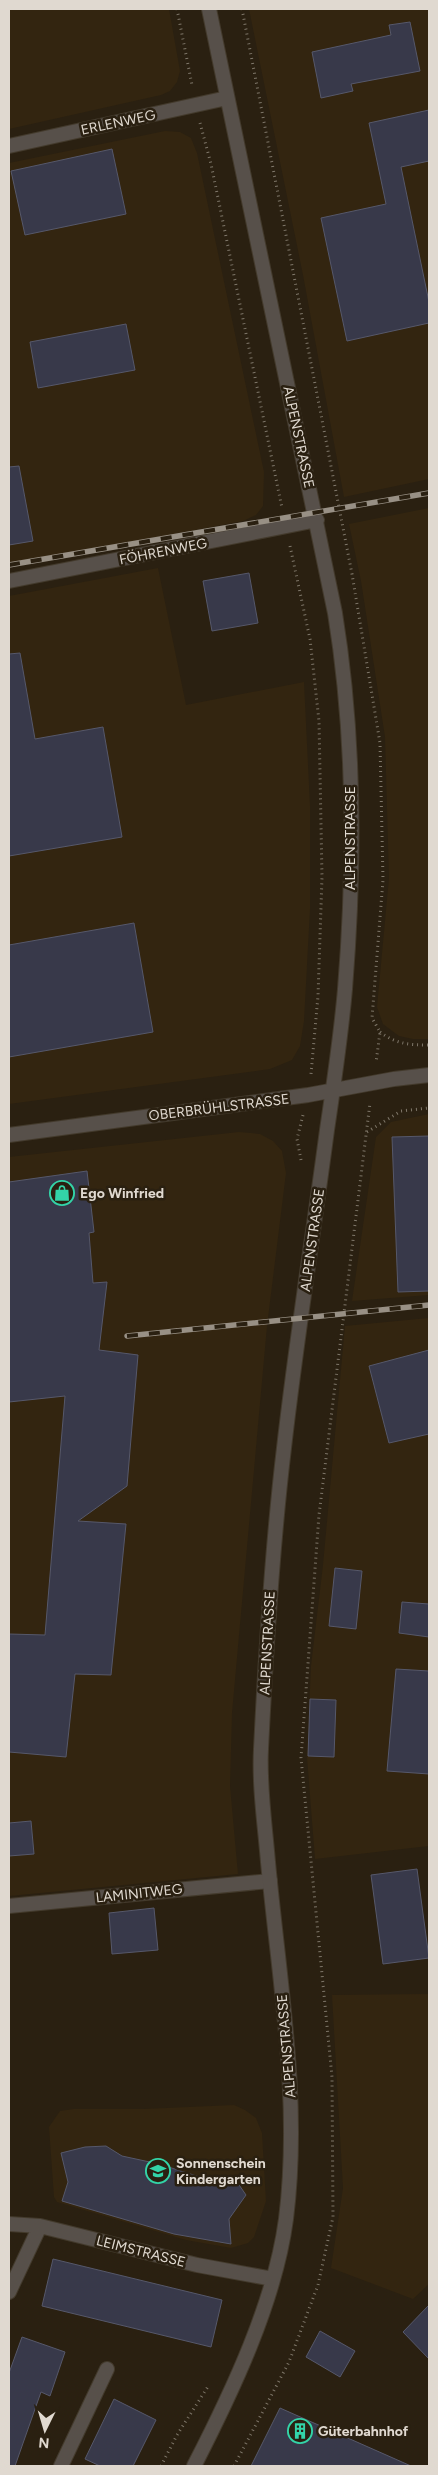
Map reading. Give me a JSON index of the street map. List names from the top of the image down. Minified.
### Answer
{"streets":{"street":["ERLENWEG","ALPENSTRASSE","FÖHRENWEG","OBERBRÜHLSTRASSE","LAMINITWEG","LEIMSTRASSE"]},"crossings":[["ERLENWEG","ALPENSTRASSE"],["ALPENSTRASSE","FÖHRENWEG"],["ALPENSTRASSE","OBERBRÜHLSTRASSE"],["ALPENSTRASSE","LAMINITWEG"],["ALPENSTRASSE","LEIMSTRASSE"]],"places":{"shop":["Ego Winfried"],"school or university":["Sonnenschein Kindergarten"],"building":["Güterbahnhof"]},"north":"bottom"}
